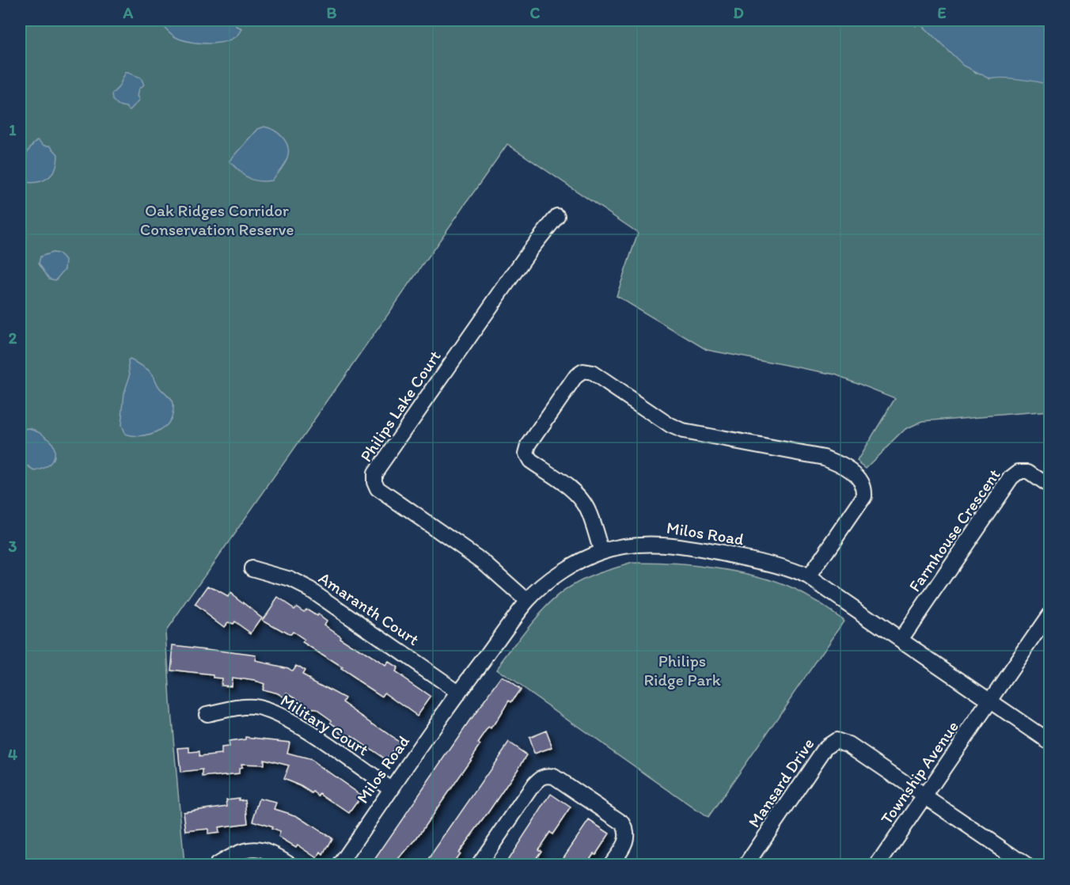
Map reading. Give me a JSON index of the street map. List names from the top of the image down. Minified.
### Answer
{"streets":{"street":["Philips Lake Court","Farmhouse Crescent","Milos Road","Amaranth Court","Military Court","Township Avenue","Mansard Drive"]},"crossings":[["Philips Lake Court","Milos Road"],["Farmhouse Crescent","Milos Road"],["Milos Road","Amaranth Court"],["Milos Road","Military Court"],["Milos Road","Township Avenue"],["Township Avenue","Mansard Drive"]],"parks":["Oak Ridges Corridor Conservation Reserve","Philips Ridge Park"],"grid":{"columns":["A","B","C","D","E"],"rows":["1","2","3","4"]}}
